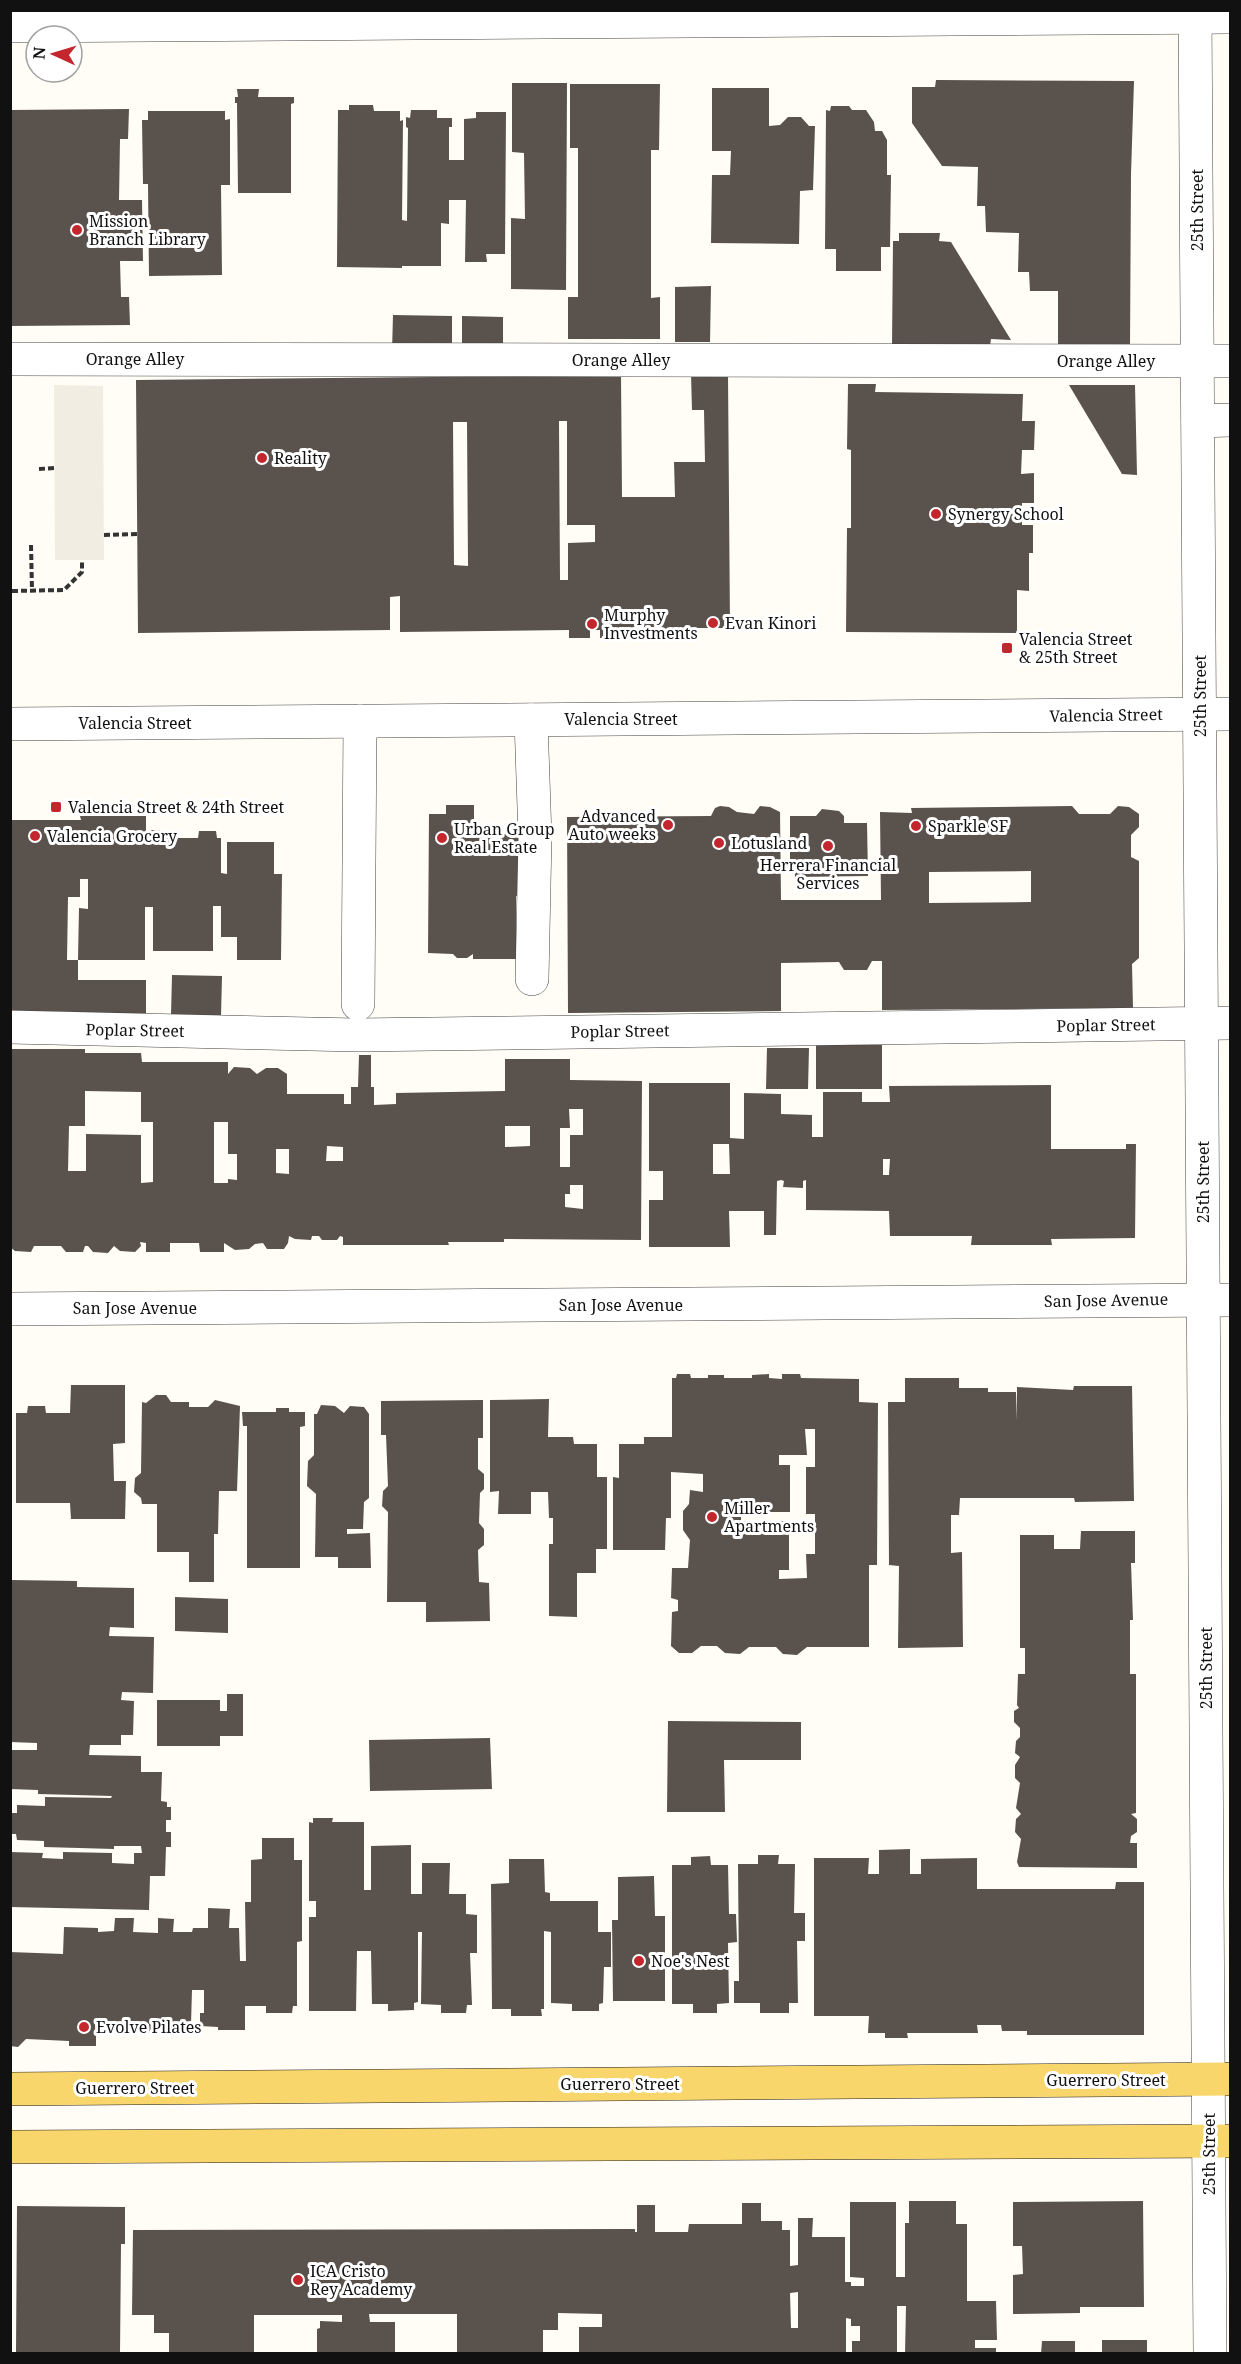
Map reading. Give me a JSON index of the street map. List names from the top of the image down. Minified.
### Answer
{"streets":{"main road":["Guerrero Street"],"street":["25th Street","Orange Alley","Valencia Street","Poplar Street","San Jose Avenue"]},"crossings":[["25th Street","Orange Alley"],["25th Street","Valencia Street"],["25th Street","Poplar Street"],["25th Street","San Jose Avenue"],["25th Street","Guerrero Street"]],"places":{"other":["Mission Branch Library","Reality","Synergy School","Evan Kinori","Murphy Investments","Advanced Auto weeks","Sparkle SF","Valencia Grocery","Urban Group Real Estate","Lotusland","Herrera Financial Services","Miller Apartments","Noe's Nest","Evolve Pilates","ICA Cristo Rey Academy"],"transit":["Valencia Street & 25th Street","Valencia Street & 24th Street"]},"north":"left"}
